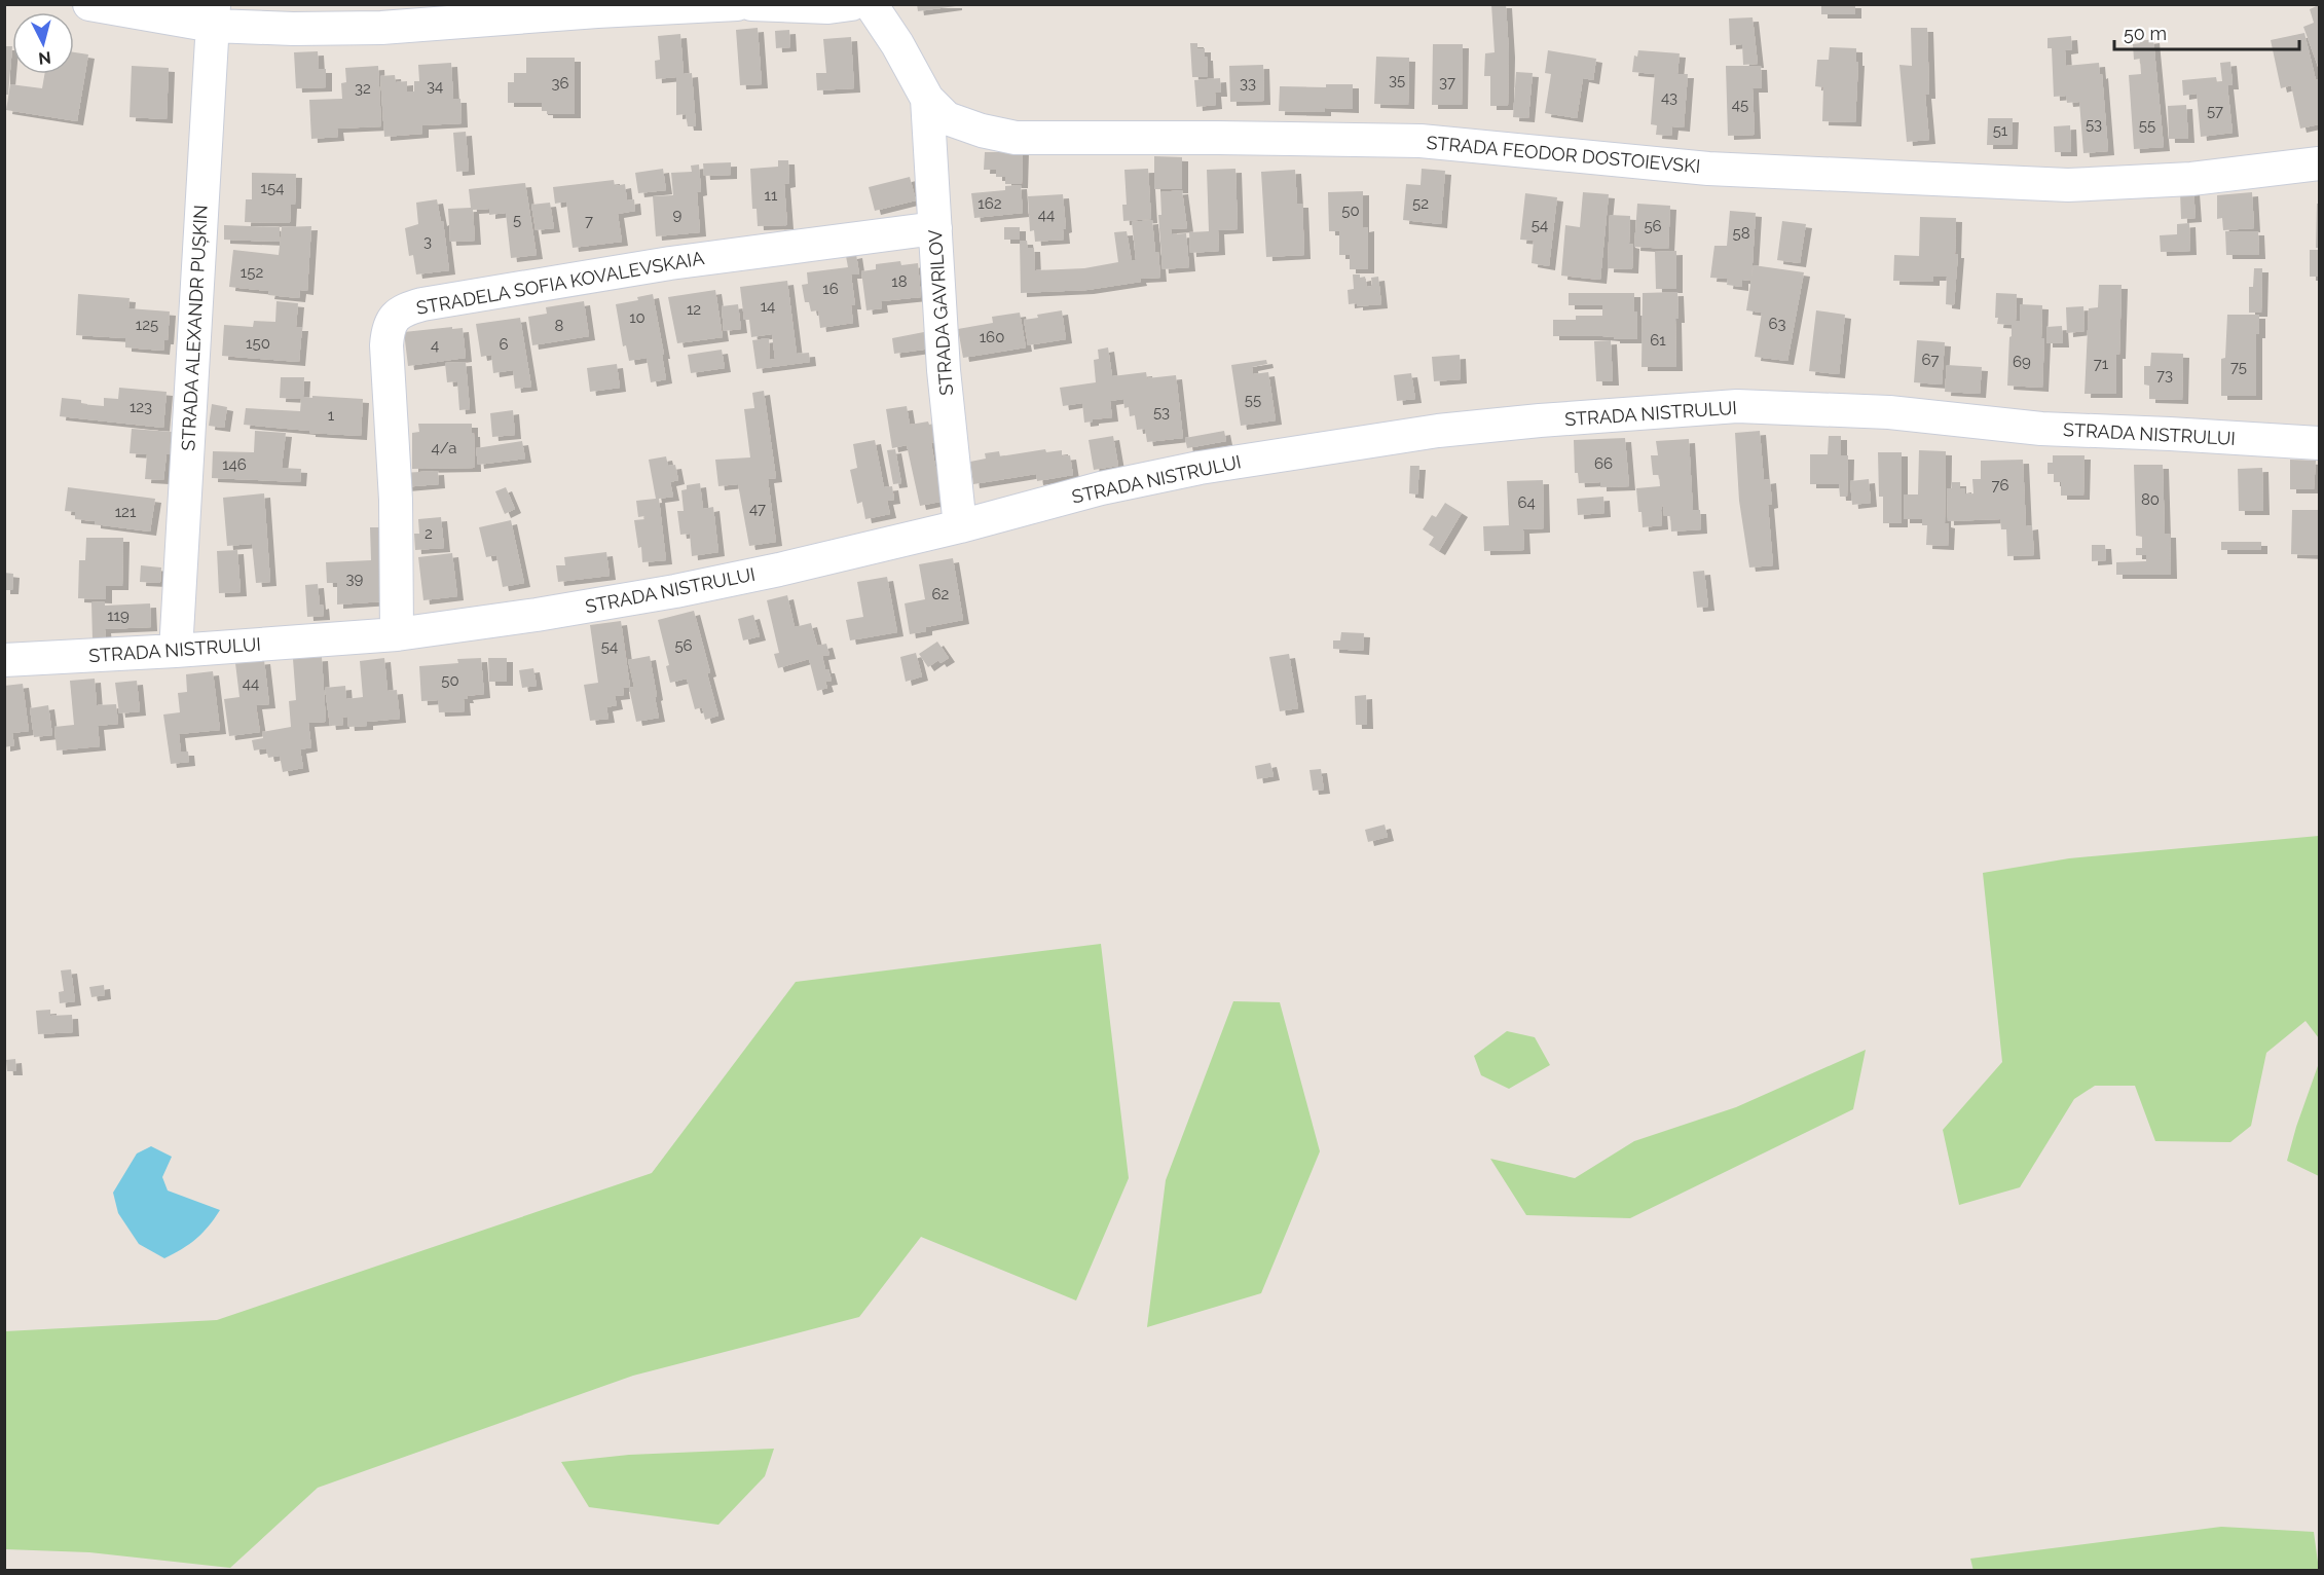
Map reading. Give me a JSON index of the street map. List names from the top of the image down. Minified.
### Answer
{"streets":{"street":["STRADA FEODOR DOSTOIEVSKI","STRADELA SOFIA KOVALEVSKAIA","STRADA GAVRILOV","STRADA ALEXANDR PUȘKIN","STRADA NISTRULUI"]},"crossings":[["STRADA FEODOR DOSTOIEVSKI","STRADA GAVRILOV"],["STRADELA SOFIA KOVALEVSKAIA","STRADA GAVRILOV"],["STRADELA SOFIA KOVALEVSKAIA","STRADA NISTRULUI"],["STRADA GAVRILOV","STRADA NISTRULUI"],["STRADA ALEXANDR PUȘKIN","STRADA NISTRULUI"]],"house_numbers":["35","37","36","33","34","32","43","45","57","53","55","51","154","11","162","52","50","9","44","5","7","54","56","58","3","152","18","16","14","12","10","63","125","8","160","61","150","6","4","67","69","71","75","73","55","123","53","1","4/a","66","146","76","80","64","47","121","2","39","62","119","56","54","50","44"],"scale_bar":"50 m","north":"bottom"}
